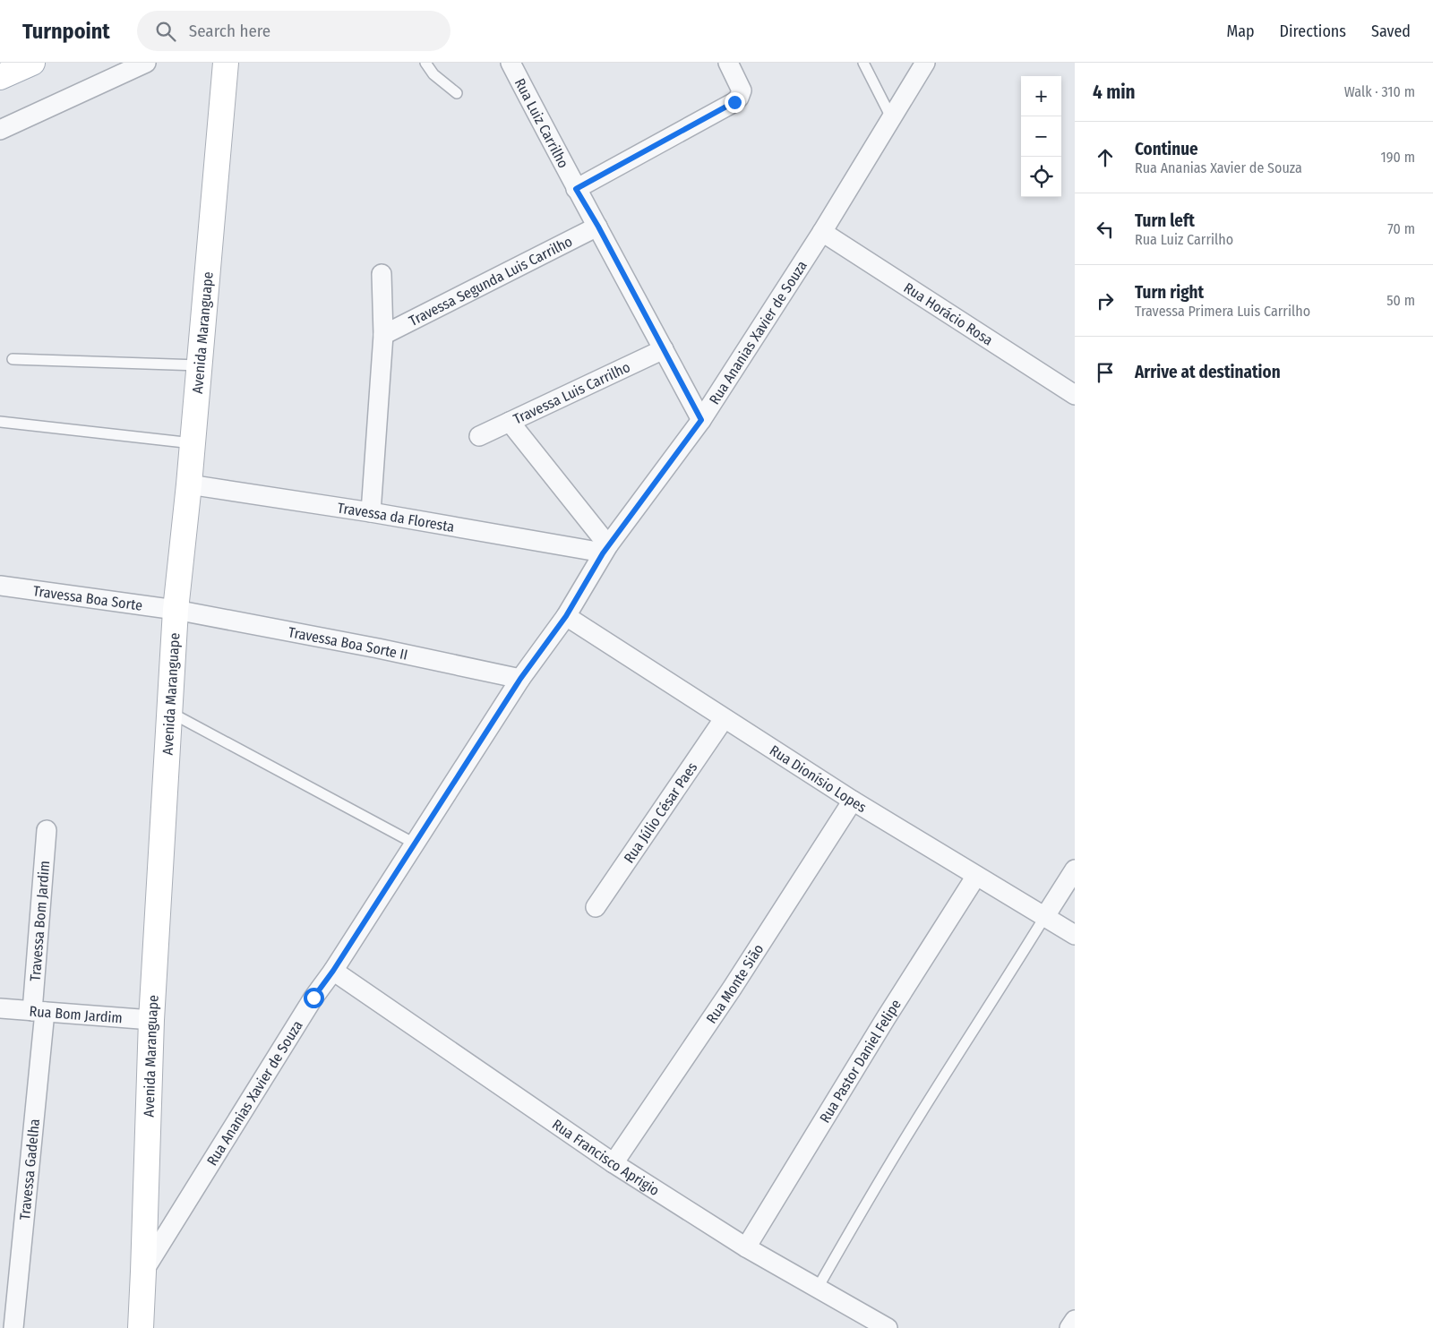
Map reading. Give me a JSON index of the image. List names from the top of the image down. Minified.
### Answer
{"streets":{"main road":["Avenida Maranguape"],"street":["Rua Luiz Carrilho","Travessa Segunda Luis Carrilho","Rua Horácio Rosa","Rua Ananias Xavier de Souza","Travessa Luis Carrilho","Travessa da Floresta","Travessa Boa Sorte","Travessa Boa Sorte II","Rua Dionísio Lopes","Rua Júlio César Paes","Travessa Bom Jardim","Rua Monte Sião","Rua Bom Jardim","Rua Pastor Daniel Felipe","Rua Francisco Aprigio","Travessa Gadelha"]},"crossings":[["Rua Luiz Carrilho","Travessa Segunda Luis Carrilho"],["Rua Luiz Carrilho","Rua Ananias Xavier de Souza"],["Rua Luiz Carrilho","Travessa Luis Carrilho"],["Rua Horácio Rosa","Rua Ananias Xavier de Souza"],["Rua Ananias Xavier de Souza","Avenida Maranguape"],["Rua Ananias Xavier de Souza","Travessa da Floresta"],["Rua Ananias Xavier de Souza","Travessa Boa Sorte II"],["Rua Ananias Xavier de Souza","Rua Dionísio Lopes"],["Rua Ananias Xavier de Souza","Rua Francisco Aprigio"],["Avenida Maranguape","Travessa da Floresta"],["Avenida Maranguape","Travessa Boa Sorte"],["Avenida Maranguape","Travessa Boa Sorte II"],["Avenida Maranguape","Rua Bom Jardim"],["Travessa Boa Sorte","Travessa Boa Sorte II"],["Rua Dionísio Lopes","Rua Júlio César Paes"],["Rua Dionísio Lopes","Rua Monte Sião"],["Rua Dionísio Lopes","Rua Pastor Daniel Felipe"],["Travessa Bom Jardim","Rua Bom Jardim"],["Travessa Bom Jardim","Travessa Gadelha"],["Rua Monte Sião","Rua Francisco Aprigio"],["Rua Bom Jardim","Travessa Gadelha"],["Rua Pastor Daniel Felipe","Rua Francisco Aprigio"]],"page":{"header":"Turnpoint","search":"Search here","nav":["Map","Directions","Saved"],"heading":["4 min","Walk · 310 m"],"map_buttons":["+","−"],"list":[["Continue","Rua Ananias Xavier de Souza","190 m"],["Turn left","Rua Luiz Carrilho","70 m"],["Turn right","Travessa Primera Luis Carrilho","50 m"],"Arrive at destination"]}}
